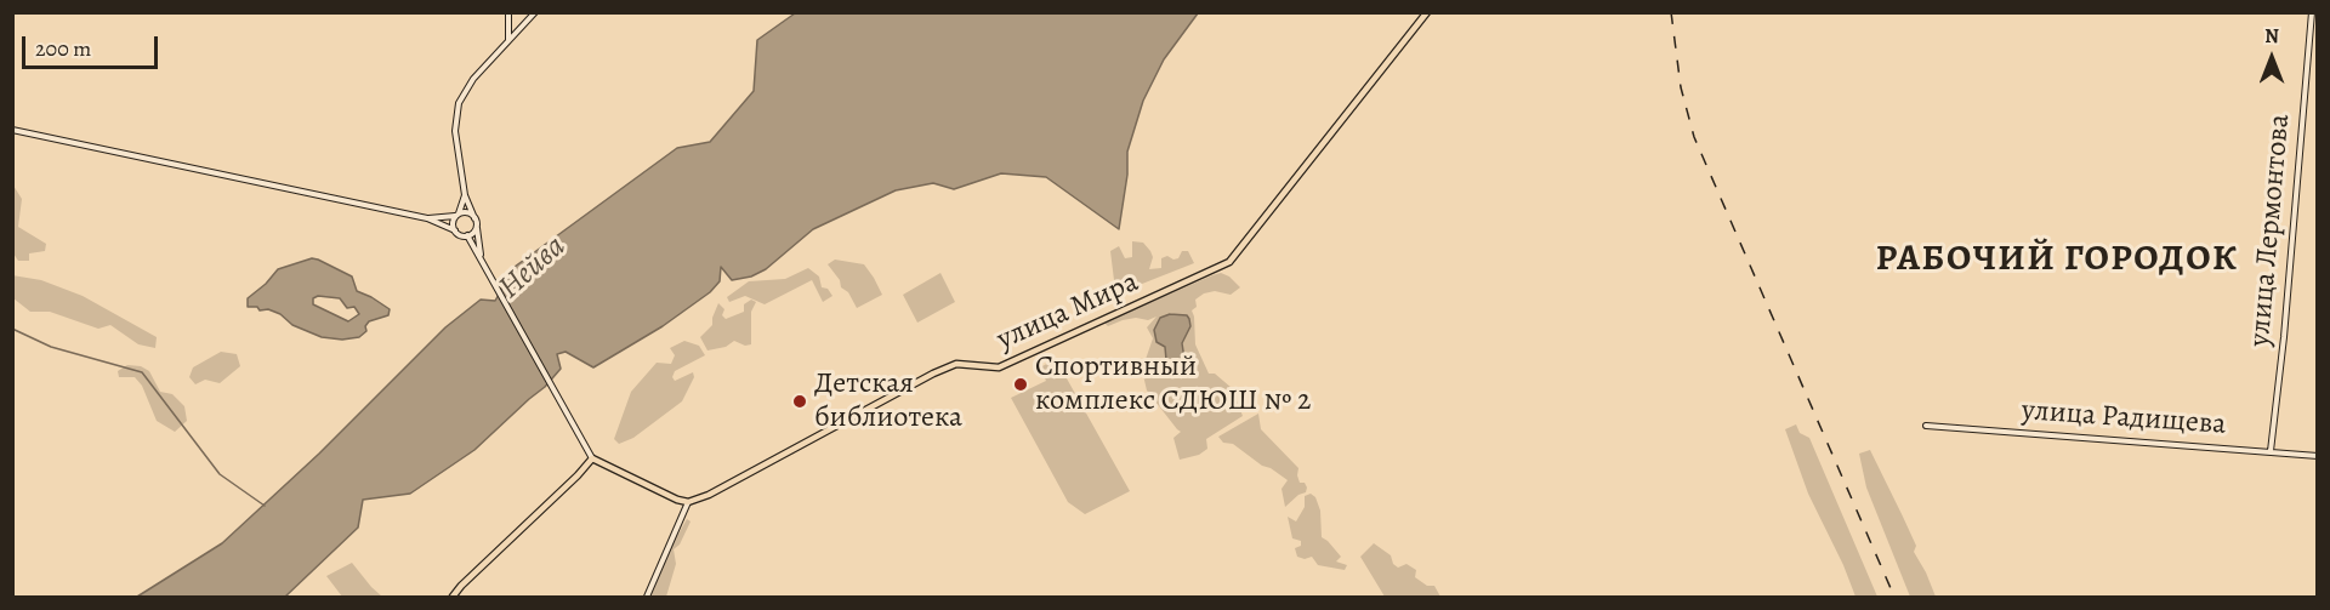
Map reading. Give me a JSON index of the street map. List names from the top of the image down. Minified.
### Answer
{"streets":{"main road":["улица Мира"],"street":["улица Лермонтова","улица Радищева"]},"crossings":[["улица Лермонтова","улица Радищева"]],"districts":["РАБОЧИЙ ГОРОДОК"],"water":["Нейва"],"places":["Спортивный комплекс СДЮШ № 2","Детская библиотека"],"scale_bar":"200 m","north":"top"}
